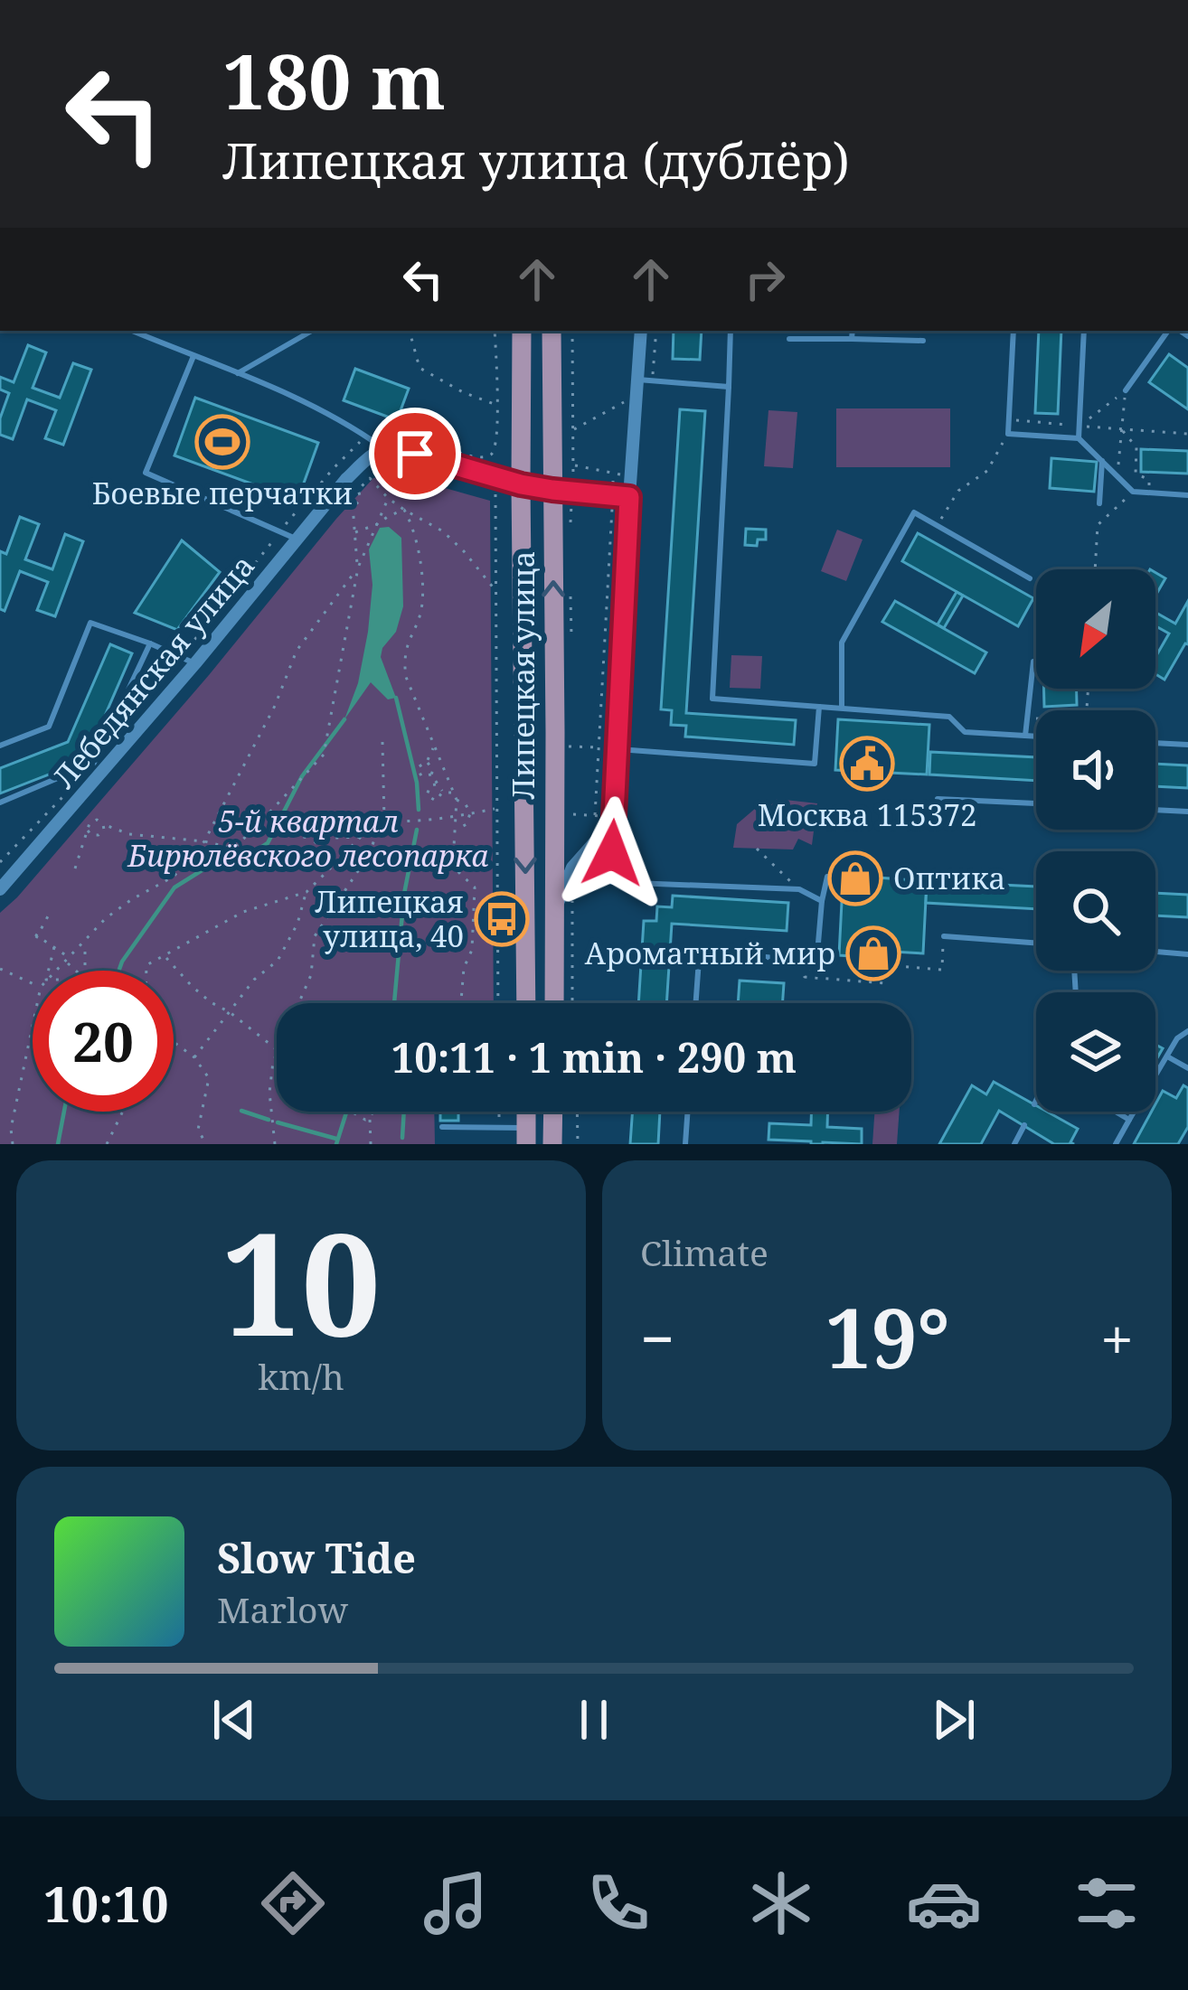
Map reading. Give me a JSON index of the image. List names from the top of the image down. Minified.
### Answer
{"streets":{"main road":["Липецкая улица"],"street":["Лебедянская улица"]},"parks":["5-й квартал Бирюлёвского лесопарка"],"places":{"sports":["Боевые перчатки"],"public building":["Москва 115372"],"shop":["Оптика","Ароматный мир"],"bus stop":["Липецкая улица, 40"]},"north":"bottom left","page":{"turn":["180 m","Липецкая улица (дублёр)"],"limit":"20","trip":"10:11 · 1 min · 290 m","tile":[["10","km/h"],"Climate"],"heat":["−","19°","+"],"song":["Slow Tide","Marlow"],"tabs":"10:10"}}
